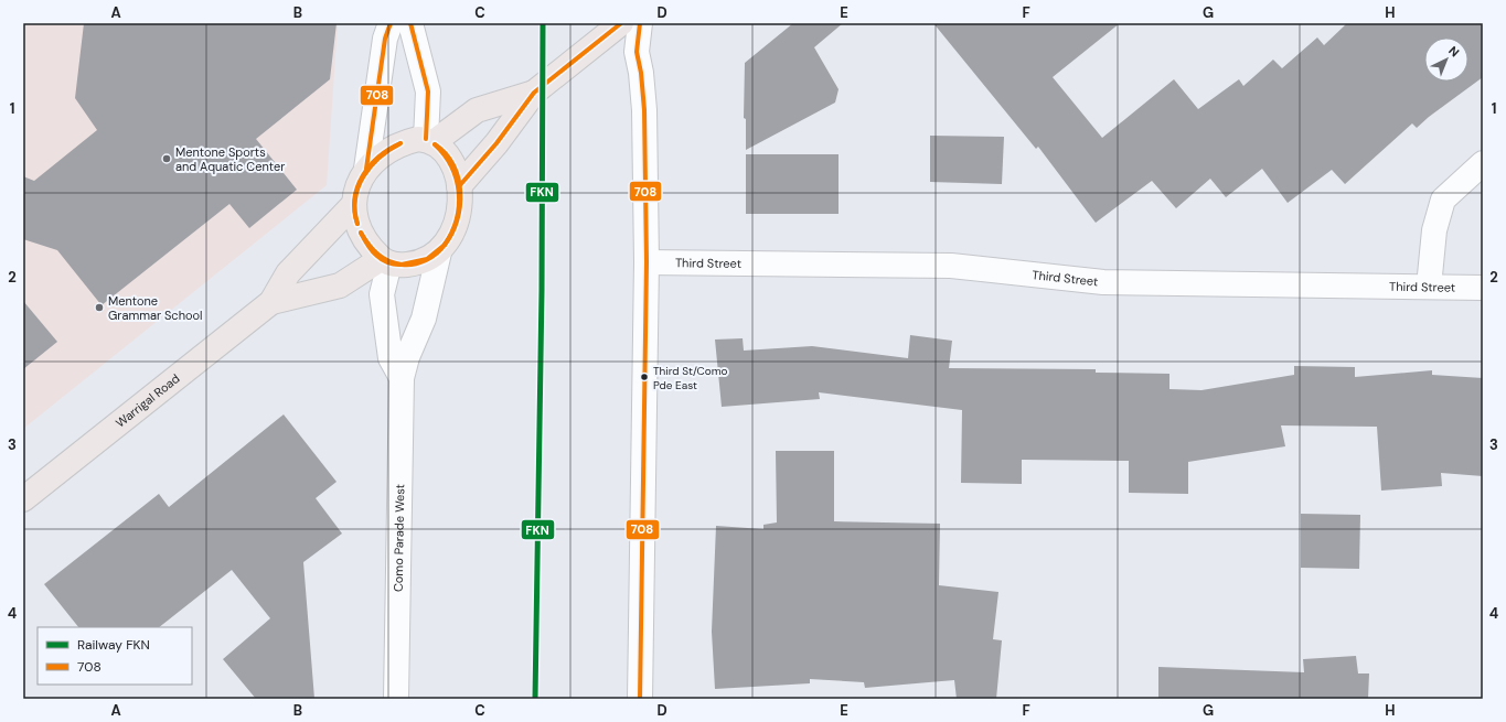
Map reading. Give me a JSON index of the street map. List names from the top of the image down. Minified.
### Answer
{"streets":{"main road":["Warrigal Road"],"street":["Third Street","Como Parade West"]},"crossings":[["Warrigal Road","Como Parade West"]],"places":["Mentone Sports and Aquatic Center","Mentone Grammar School","Third St/Como Pde East"],"lines":["rail line FKN","transit line 708"],"legend":["Railway FKN","708"],"north":"top right","grid":{"columns":["A","B","C","D","E","F","G","H"],"rows":["1","2","3","4"]}}
